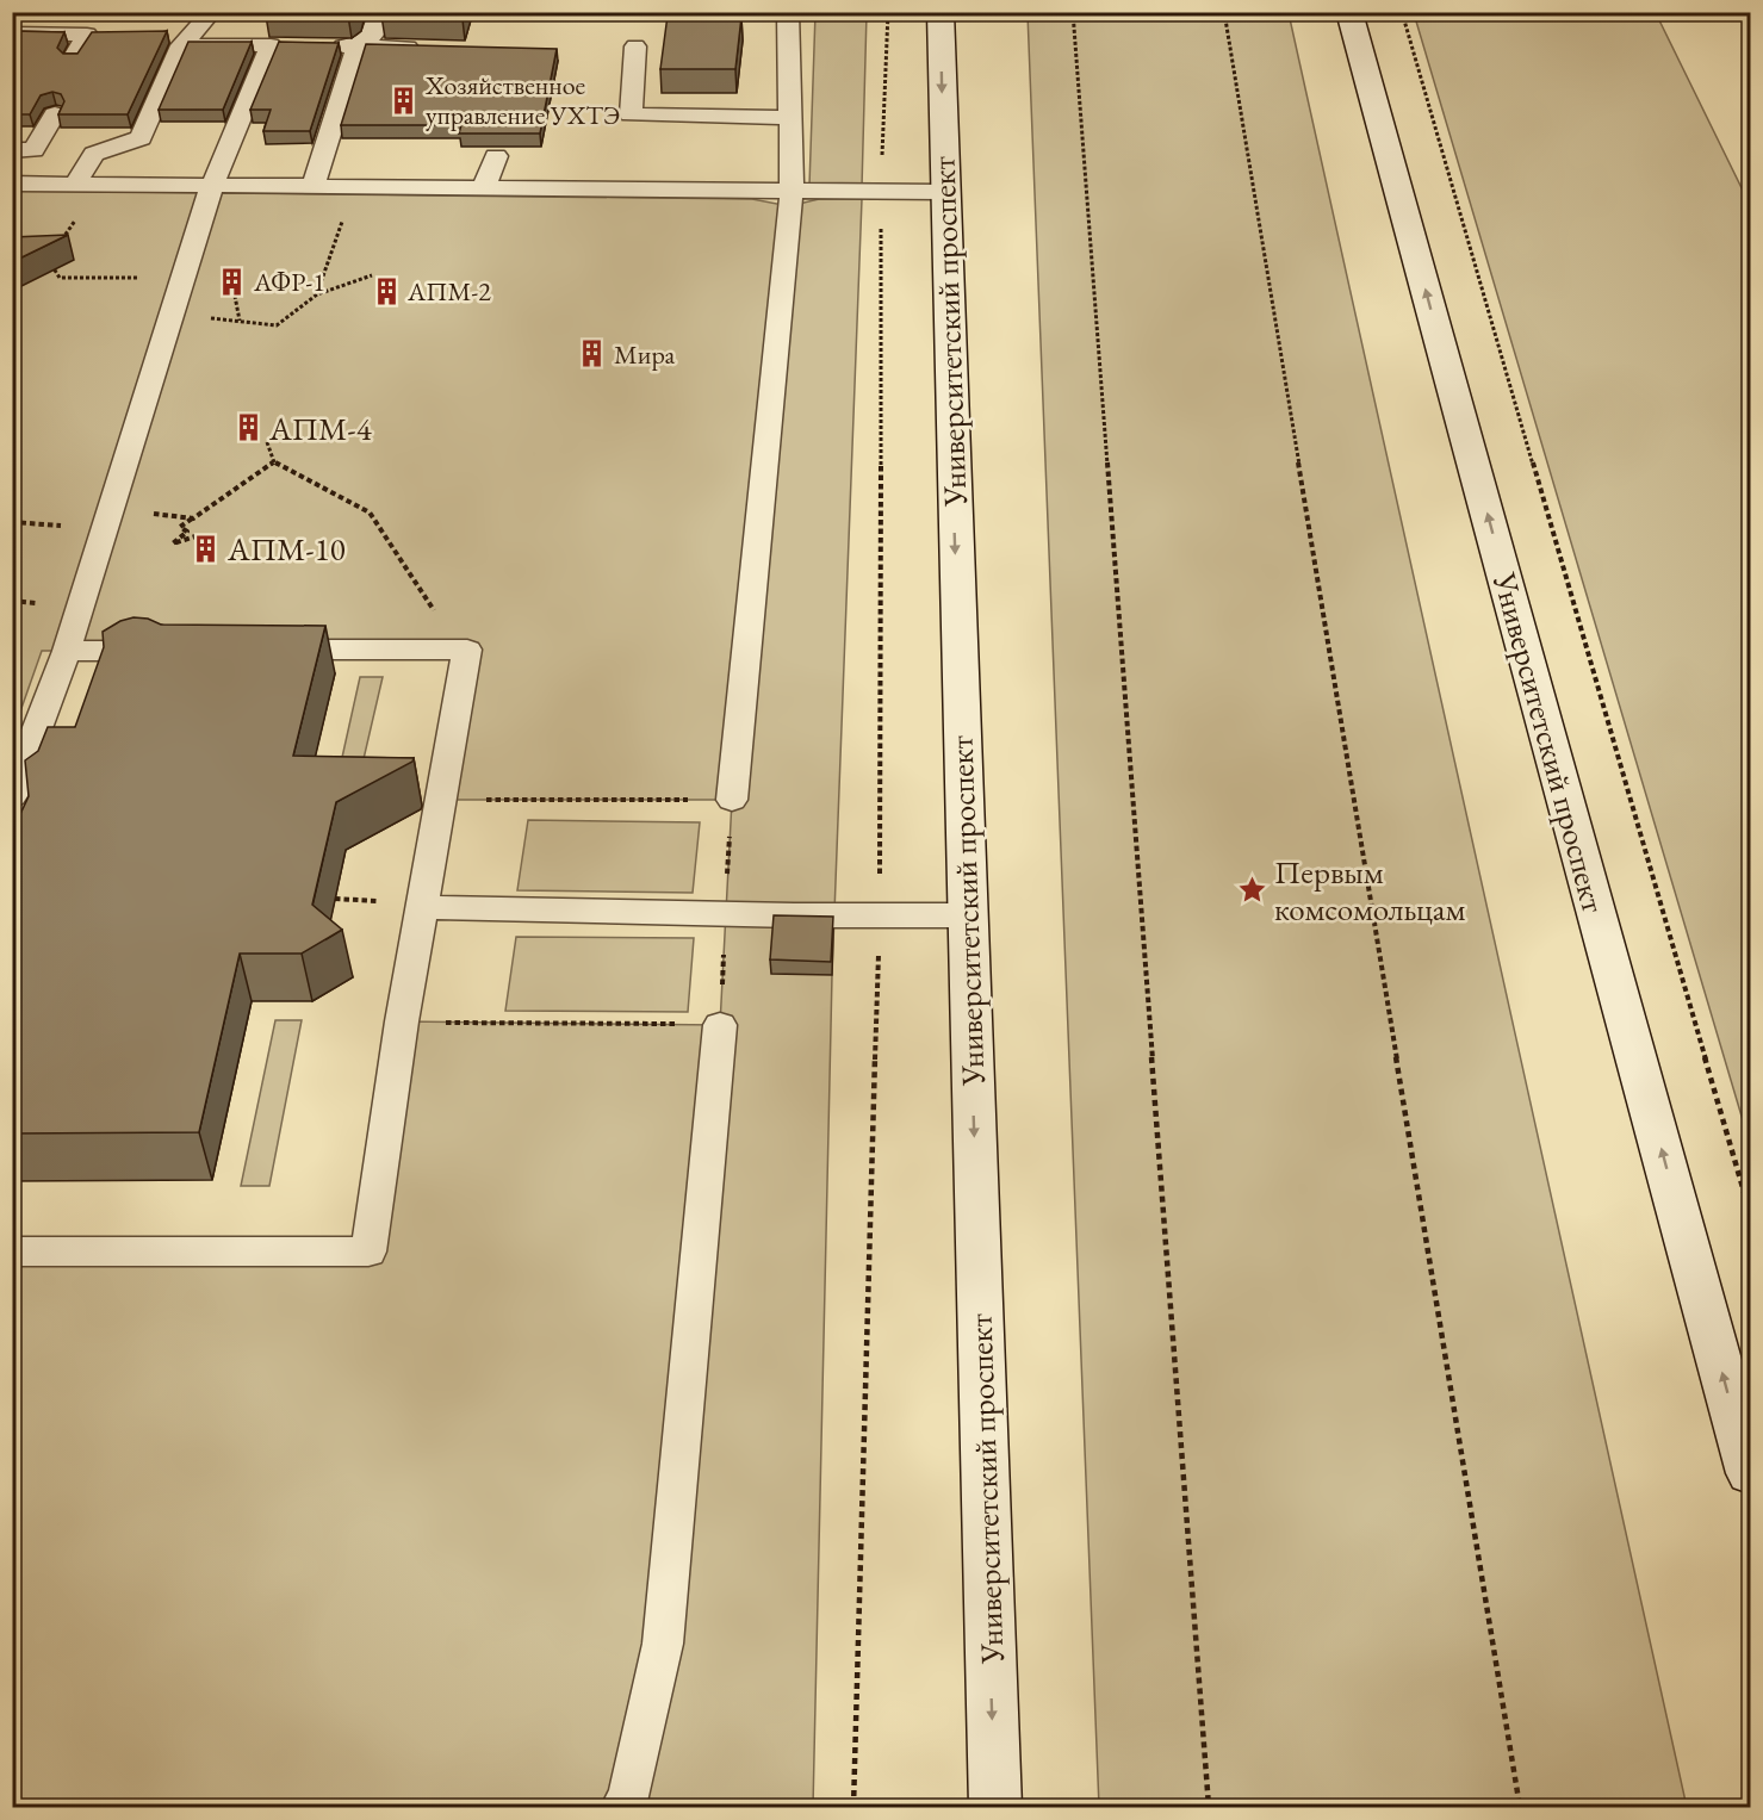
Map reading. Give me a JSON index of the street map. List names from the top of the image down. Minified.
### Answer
{"streets":{"main road":["Университетский проспект"]},"places":{"building":["Хозяйственное управление УХТЭ","АФР-1","АПМ-2","Мира","АПМ-4","АПМ-10"],"place":["Первым комсомольцам"]}}
